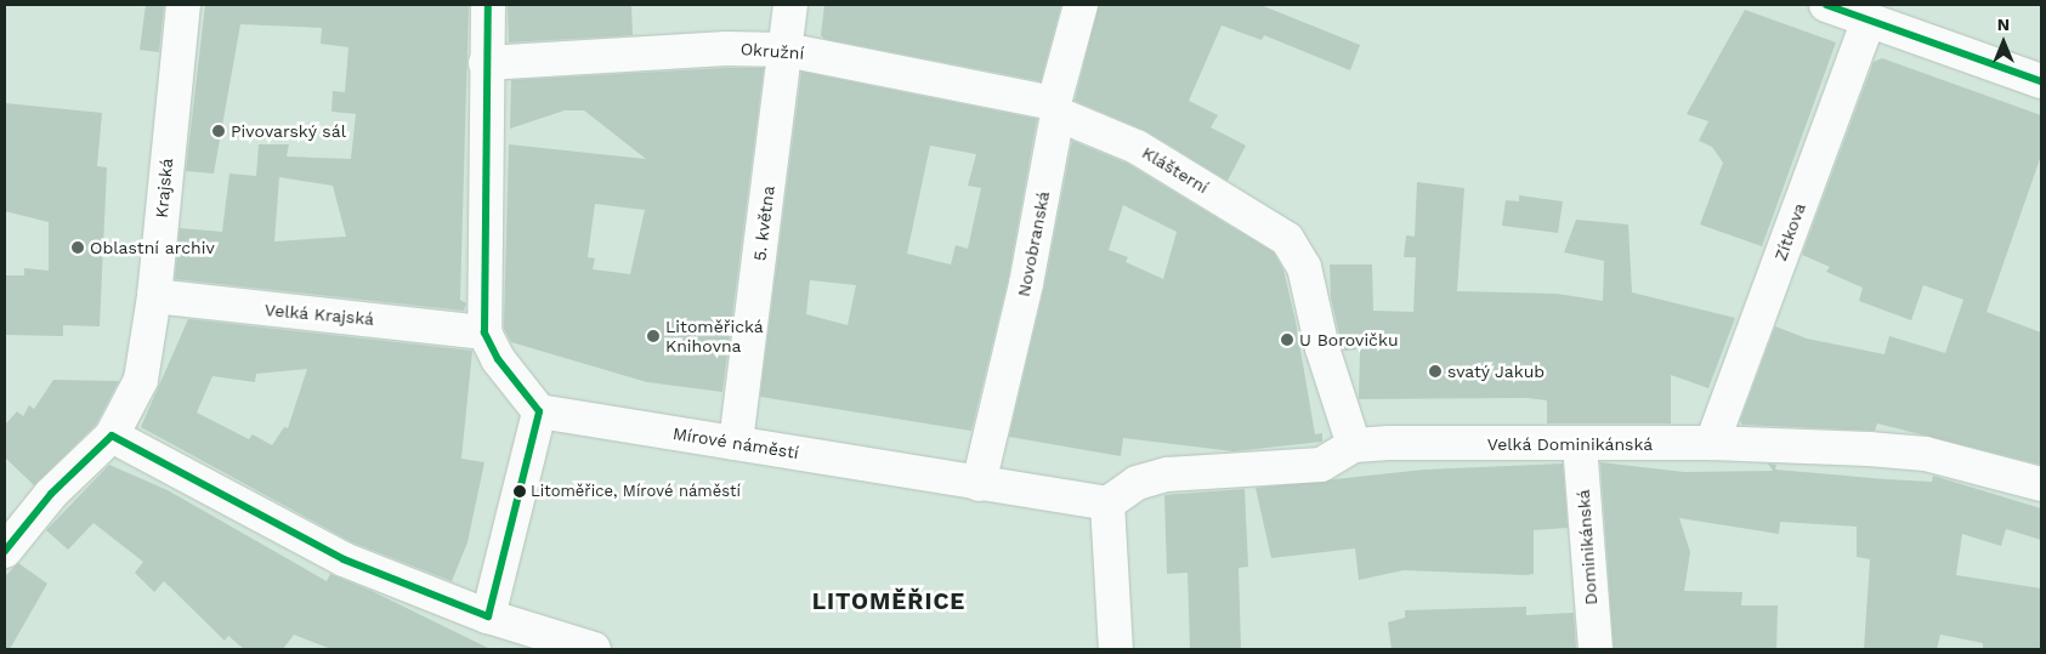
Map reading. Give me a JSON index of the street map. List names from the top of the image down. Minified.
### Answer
{"streets":{"street":["Okružní","Klášterní","Krajská","5. května","Zítkova","Novobranská","Velká Krajská","Mírové náměstí","Velká Dominikánská","Dominikánská"]},"crossings":[["Okružní","Klášterní"],["Okružní","5. května"],["Okružní","Novobranská"],["Klášterní","Novobranská"],["Klášterní","Velká Dominikánská"],["Krajská","Velká Krajská"],["5. května","Mírové náměstí"],["Zítkova","Velká Dominikánská"],["Novobranská","Mírové náměstí"],["Mírové náměstí","Velká Dominikánská"],["Velká Dominikánská","Dominikánská"]],"districts":["LITOMĚŘICE"],"places":["Pivovarský sál","Oblastní archiv","Litoměřická Knihovna","U Borovičku","svatý Jakub","Litoměřice, Mírové náměstí"],"north":"top"}
